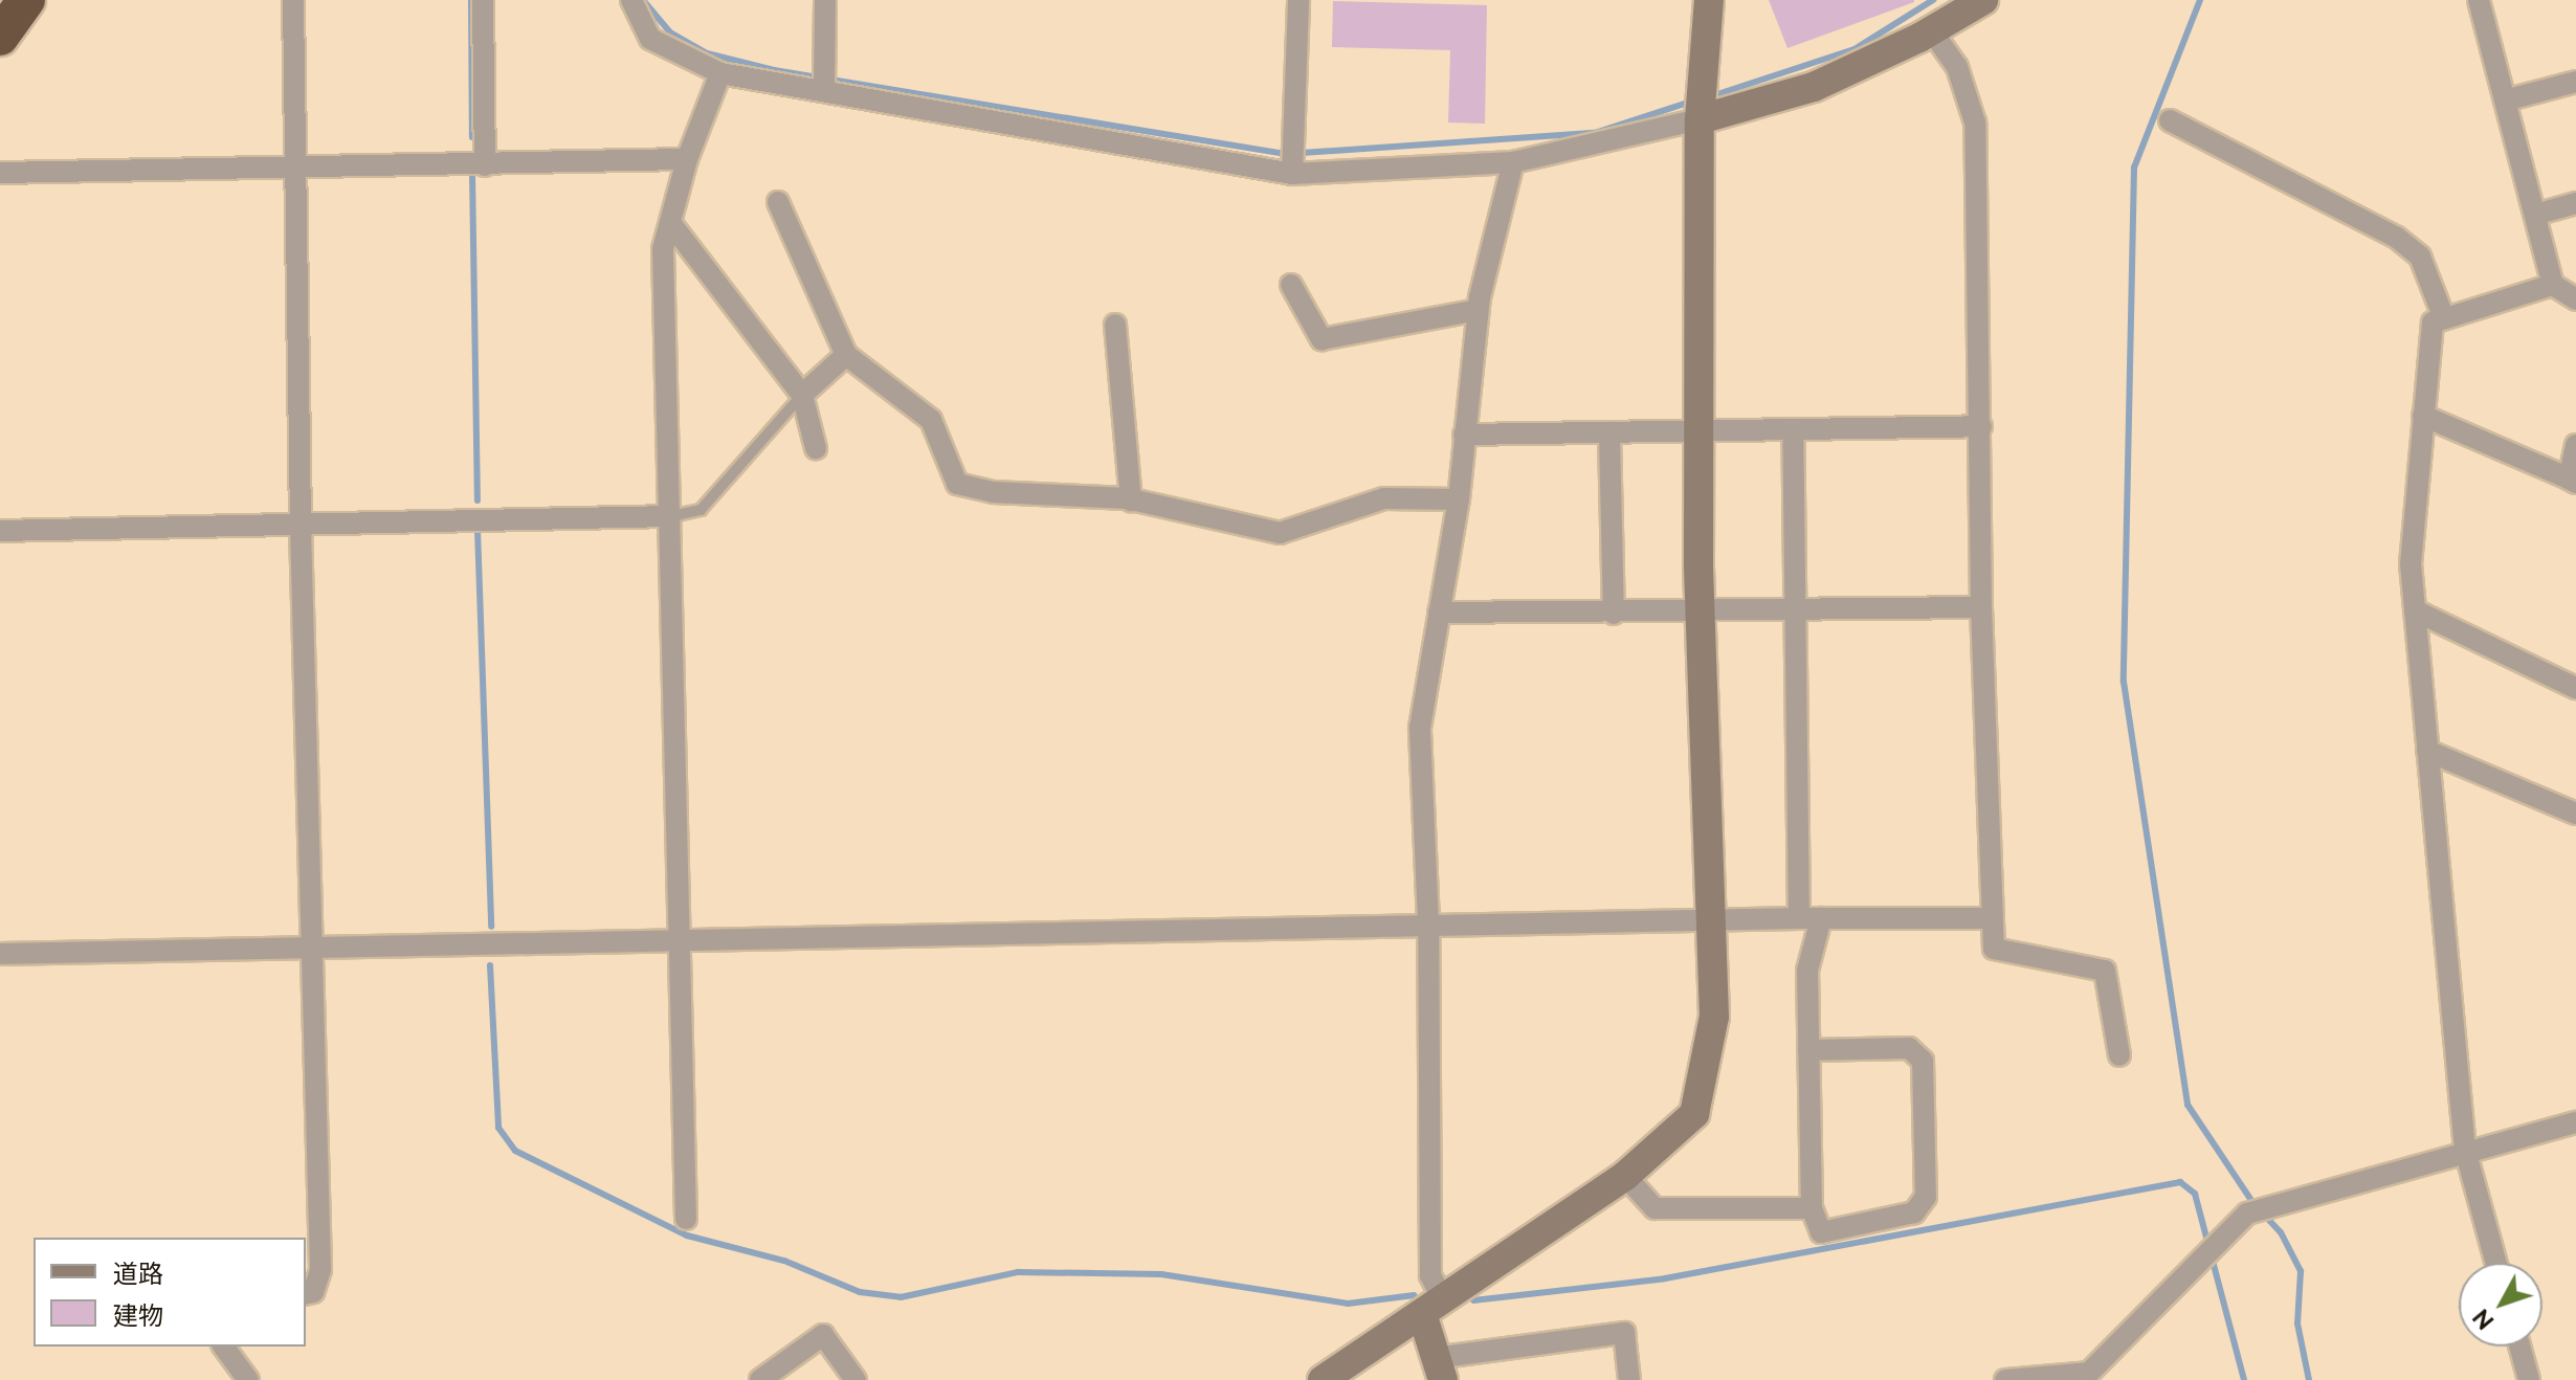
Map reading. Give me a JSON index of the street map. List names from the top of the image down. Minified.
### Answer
{"legend":["道路","建物"],"north":"bottom left"}
